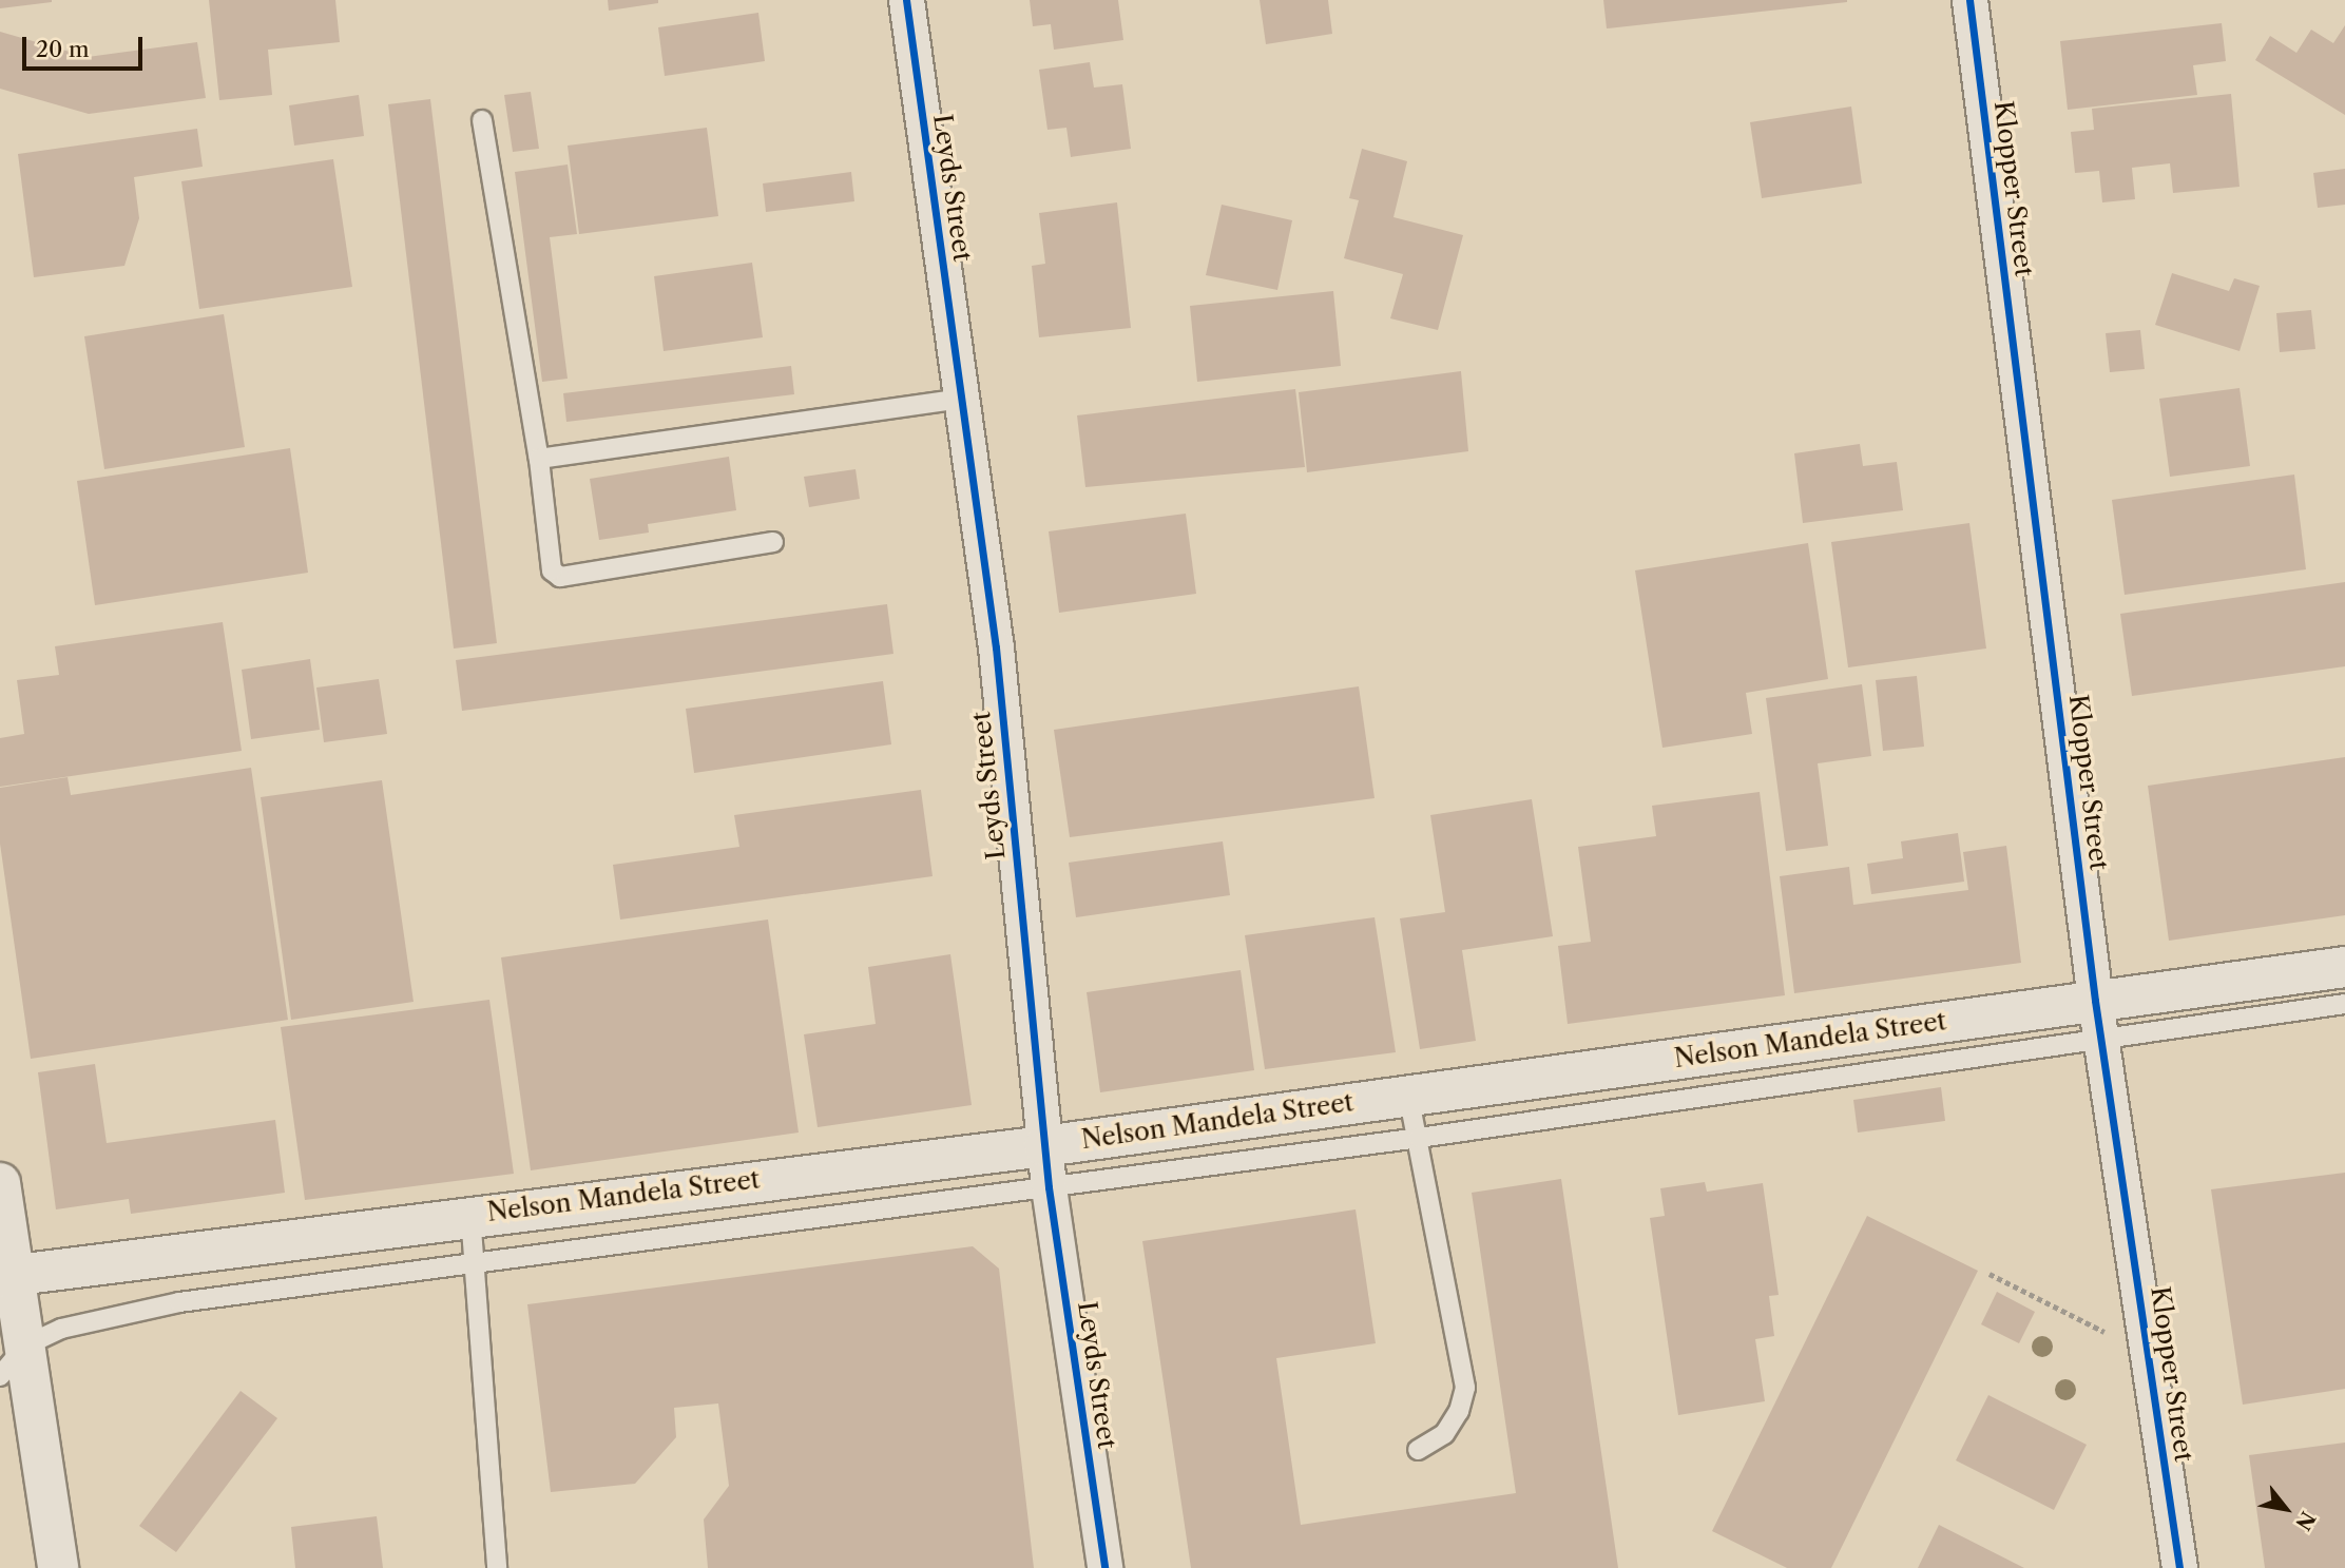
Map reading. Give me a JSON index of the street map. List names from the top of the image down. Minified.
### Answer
{"streets":{"main road":["Nelson Mandela Street"],"street":["Leyds Street","Klopper Street"]},"crossings":[["Leyds Street","Nelson Mandela Street"],["Klopper Street","Nelson Mandela Street"]],"scale_bar":"20 m","north":"bottom right"}
